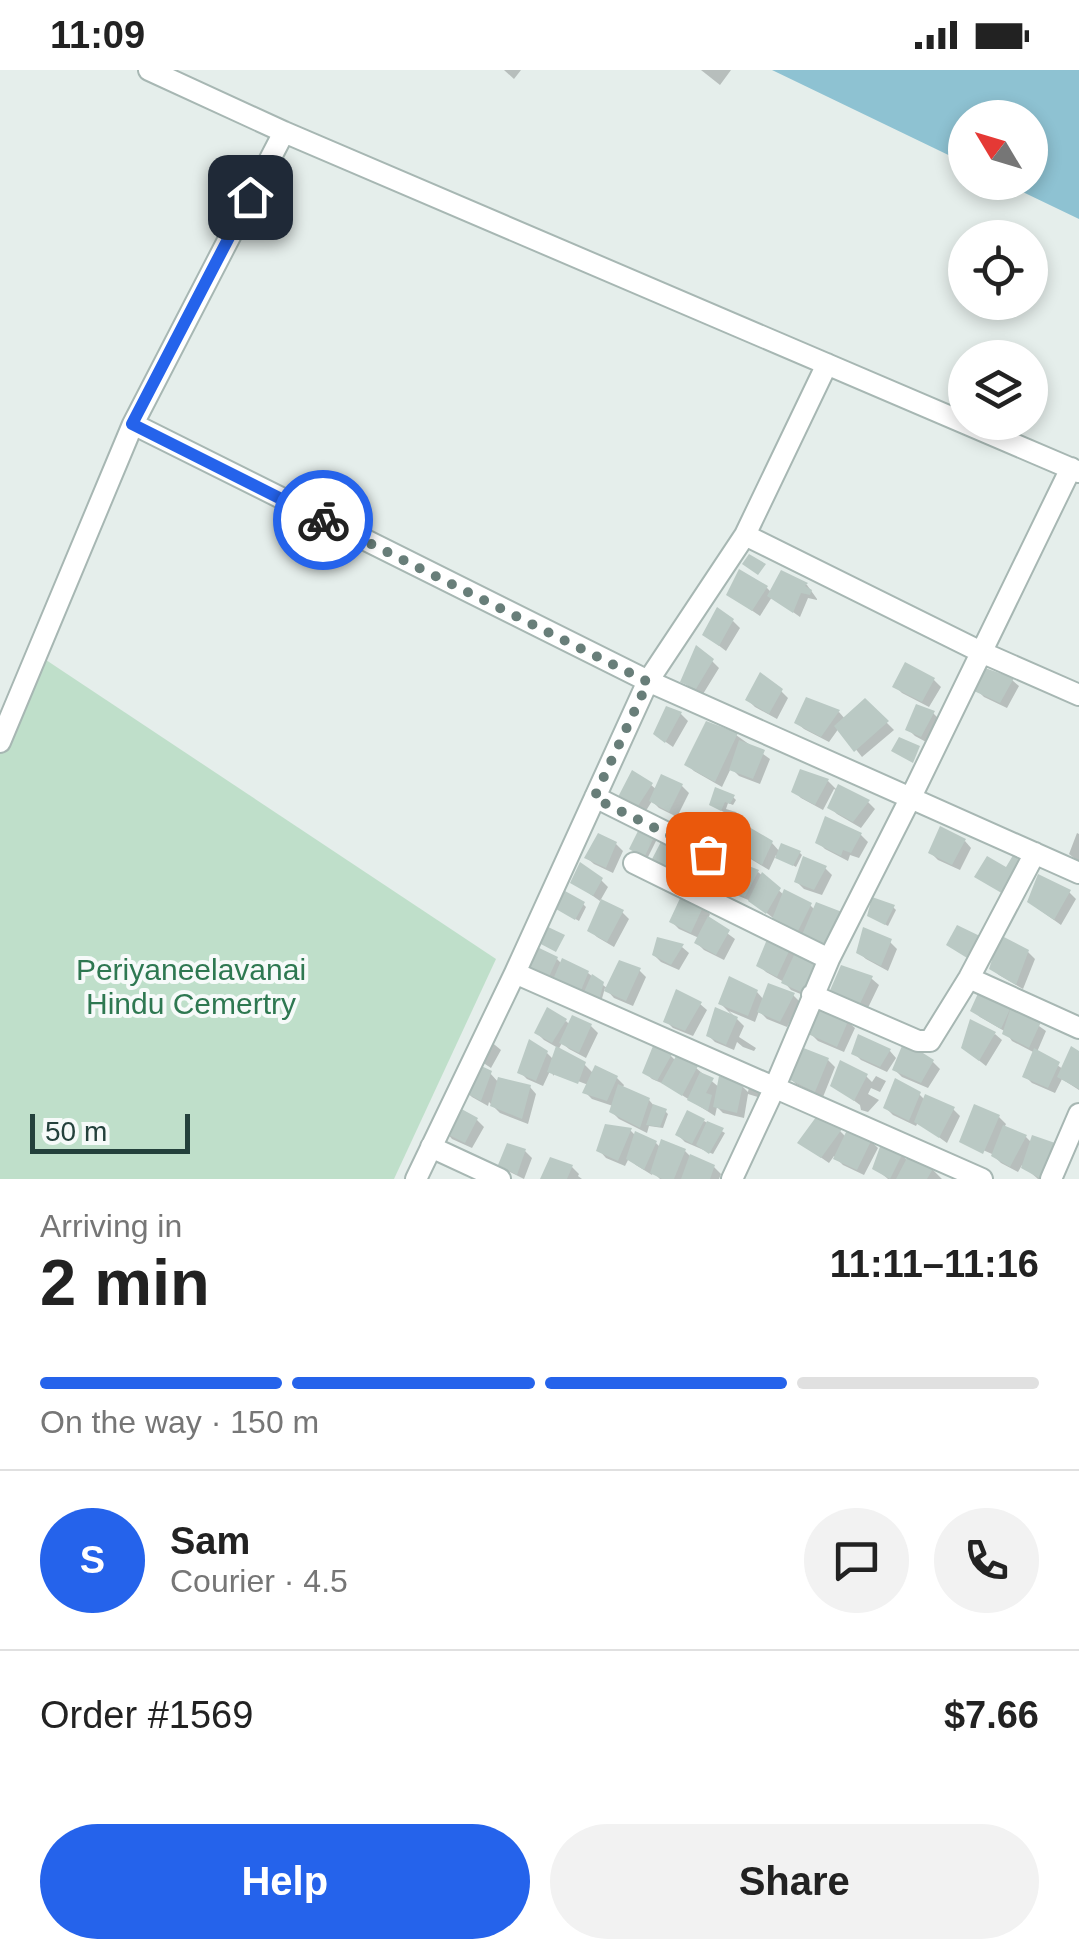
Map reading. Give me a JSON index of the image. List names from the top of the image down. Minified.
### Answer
{"parks":["Periyaneelavanai Hindu Cemertry"],"scale_bar":"50 m","north":"top left","page":{"status":"11:09","scale":"50 m","heading":["2 min","Arriving in","11:11–11:16"],"panel":["Sam","Courier · 4.5","Order #1569","$7.66"],"bar":"On the way · 150 m","round":"S","buttons":["Help","Share"]}}
